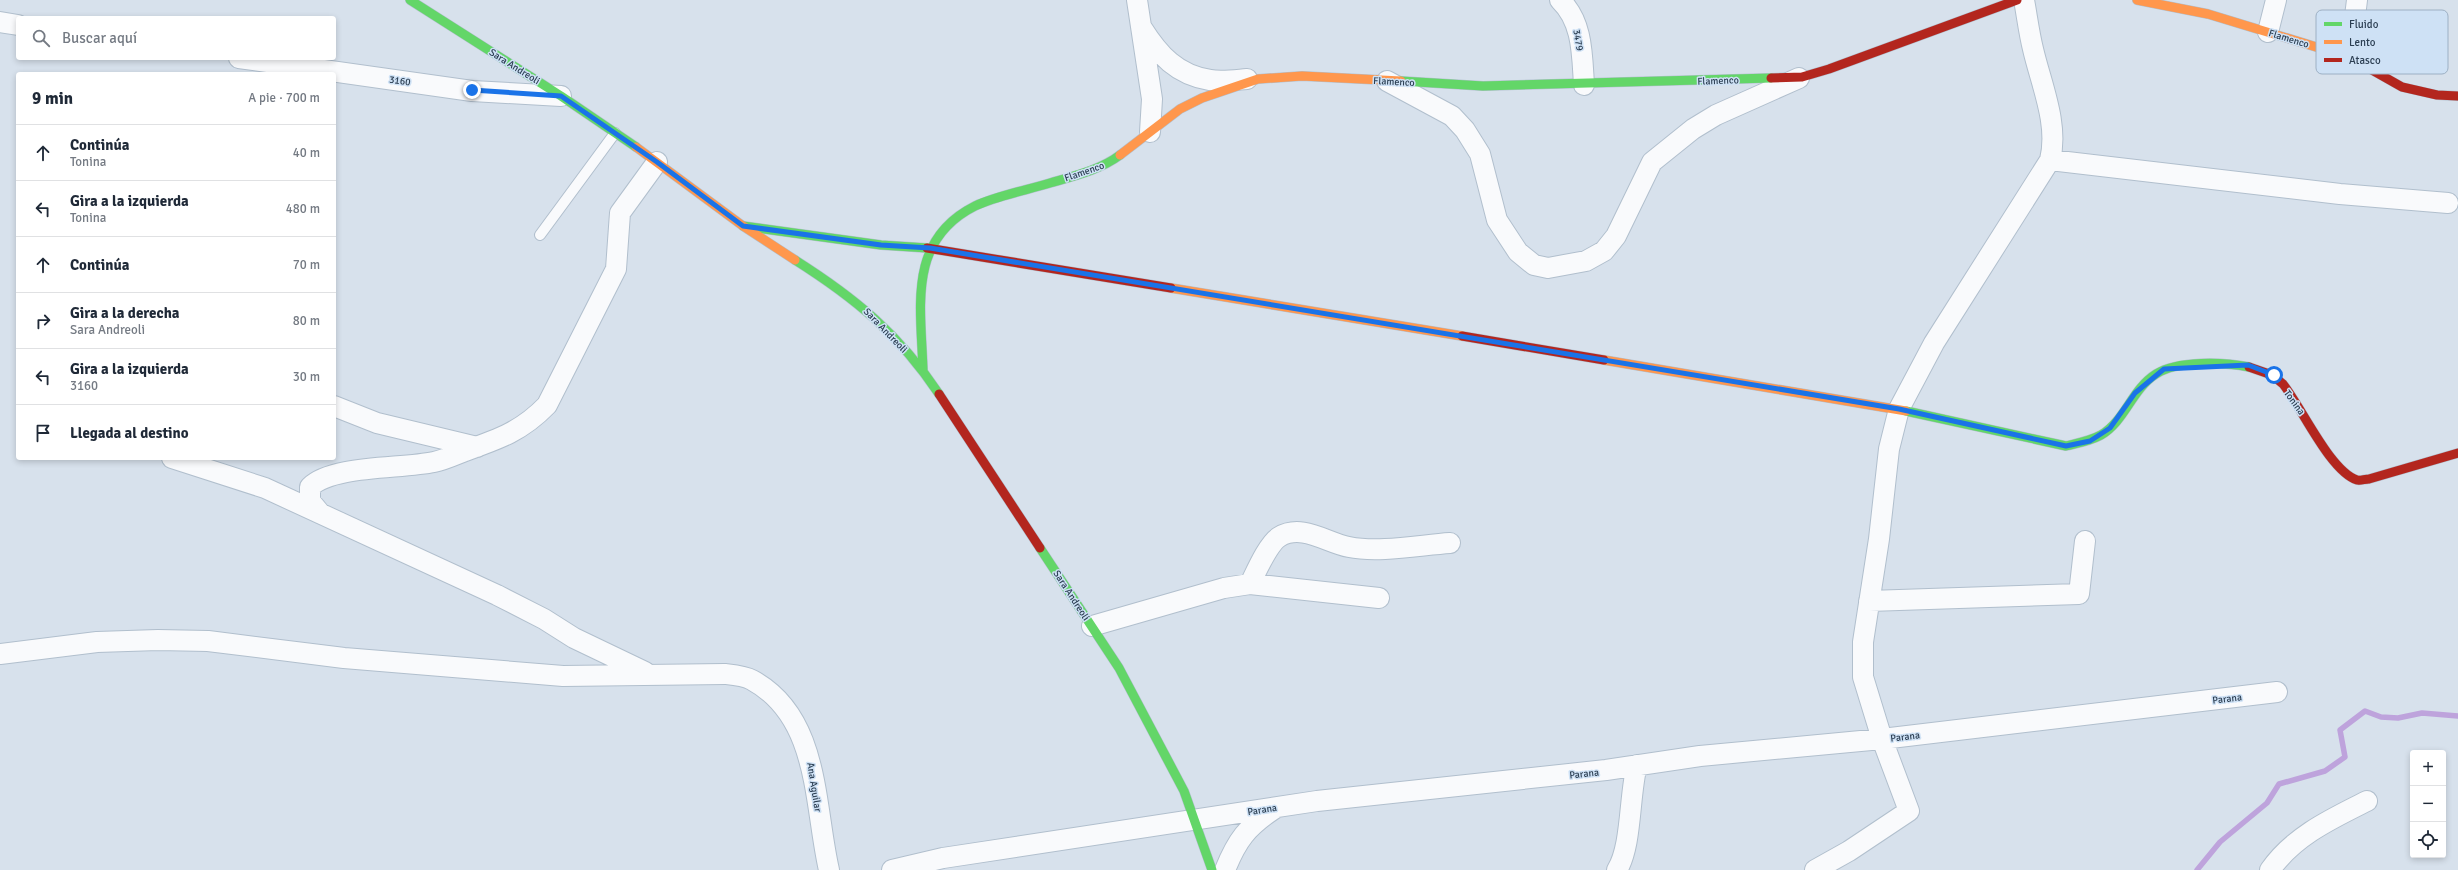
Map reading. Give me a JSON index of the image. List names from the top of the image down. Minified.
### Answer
{"streets":{"street":["Flamenco","3479","Sara Andreoli","3160","Tonina","Parana","Ana Aguilar"]},"crossings":[["Flamenco","3479"],["Flamenco","Sara Andreoli"],["Flamenco","Tonina"],["Sara Andreoli","3160"],["Sara Andreoli","Tonina"],["Sara Andreoli","Parana"]],"legend":["Fluido","Lento","Atasco"],"page":{"search":"Buscar aquí","heading":["9 min","A pie · 700 m"],"list":[["Continúa","Tonina","40 m"],["Gira a la izquierda","Tonina","480 m"],["Continúa","70 m"],["Gira a la derecha","Sara Andreoli","80 m"],["Gira a la izquierda","3160","30 m"],"Llegada al destino"],"map_buttons":["+","−"]}}
